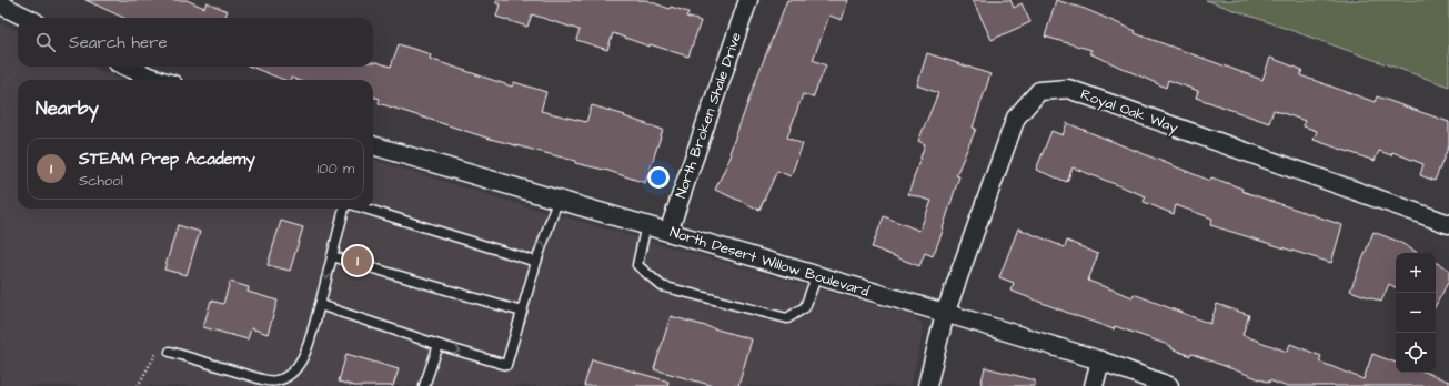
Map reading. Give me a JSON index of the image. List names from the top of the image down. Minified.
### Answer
{"streets":{"street":["Royal Oak Way","North Broken Shale Drive","North Desert Willow Boulevard"]},"crossings":[["Royal Oak Way","North Desert Willow Boulevard"],["North Broken Shale Drive","North Desert Willow Boulevard"]],"page":{"search":"Search here","heading":"Nearby","list":[{"mark":"1","name":"STEAM Prep Academy","note":"School","value":"100 m"}],"pins":"1","map_buttons":["+","−"]}}
